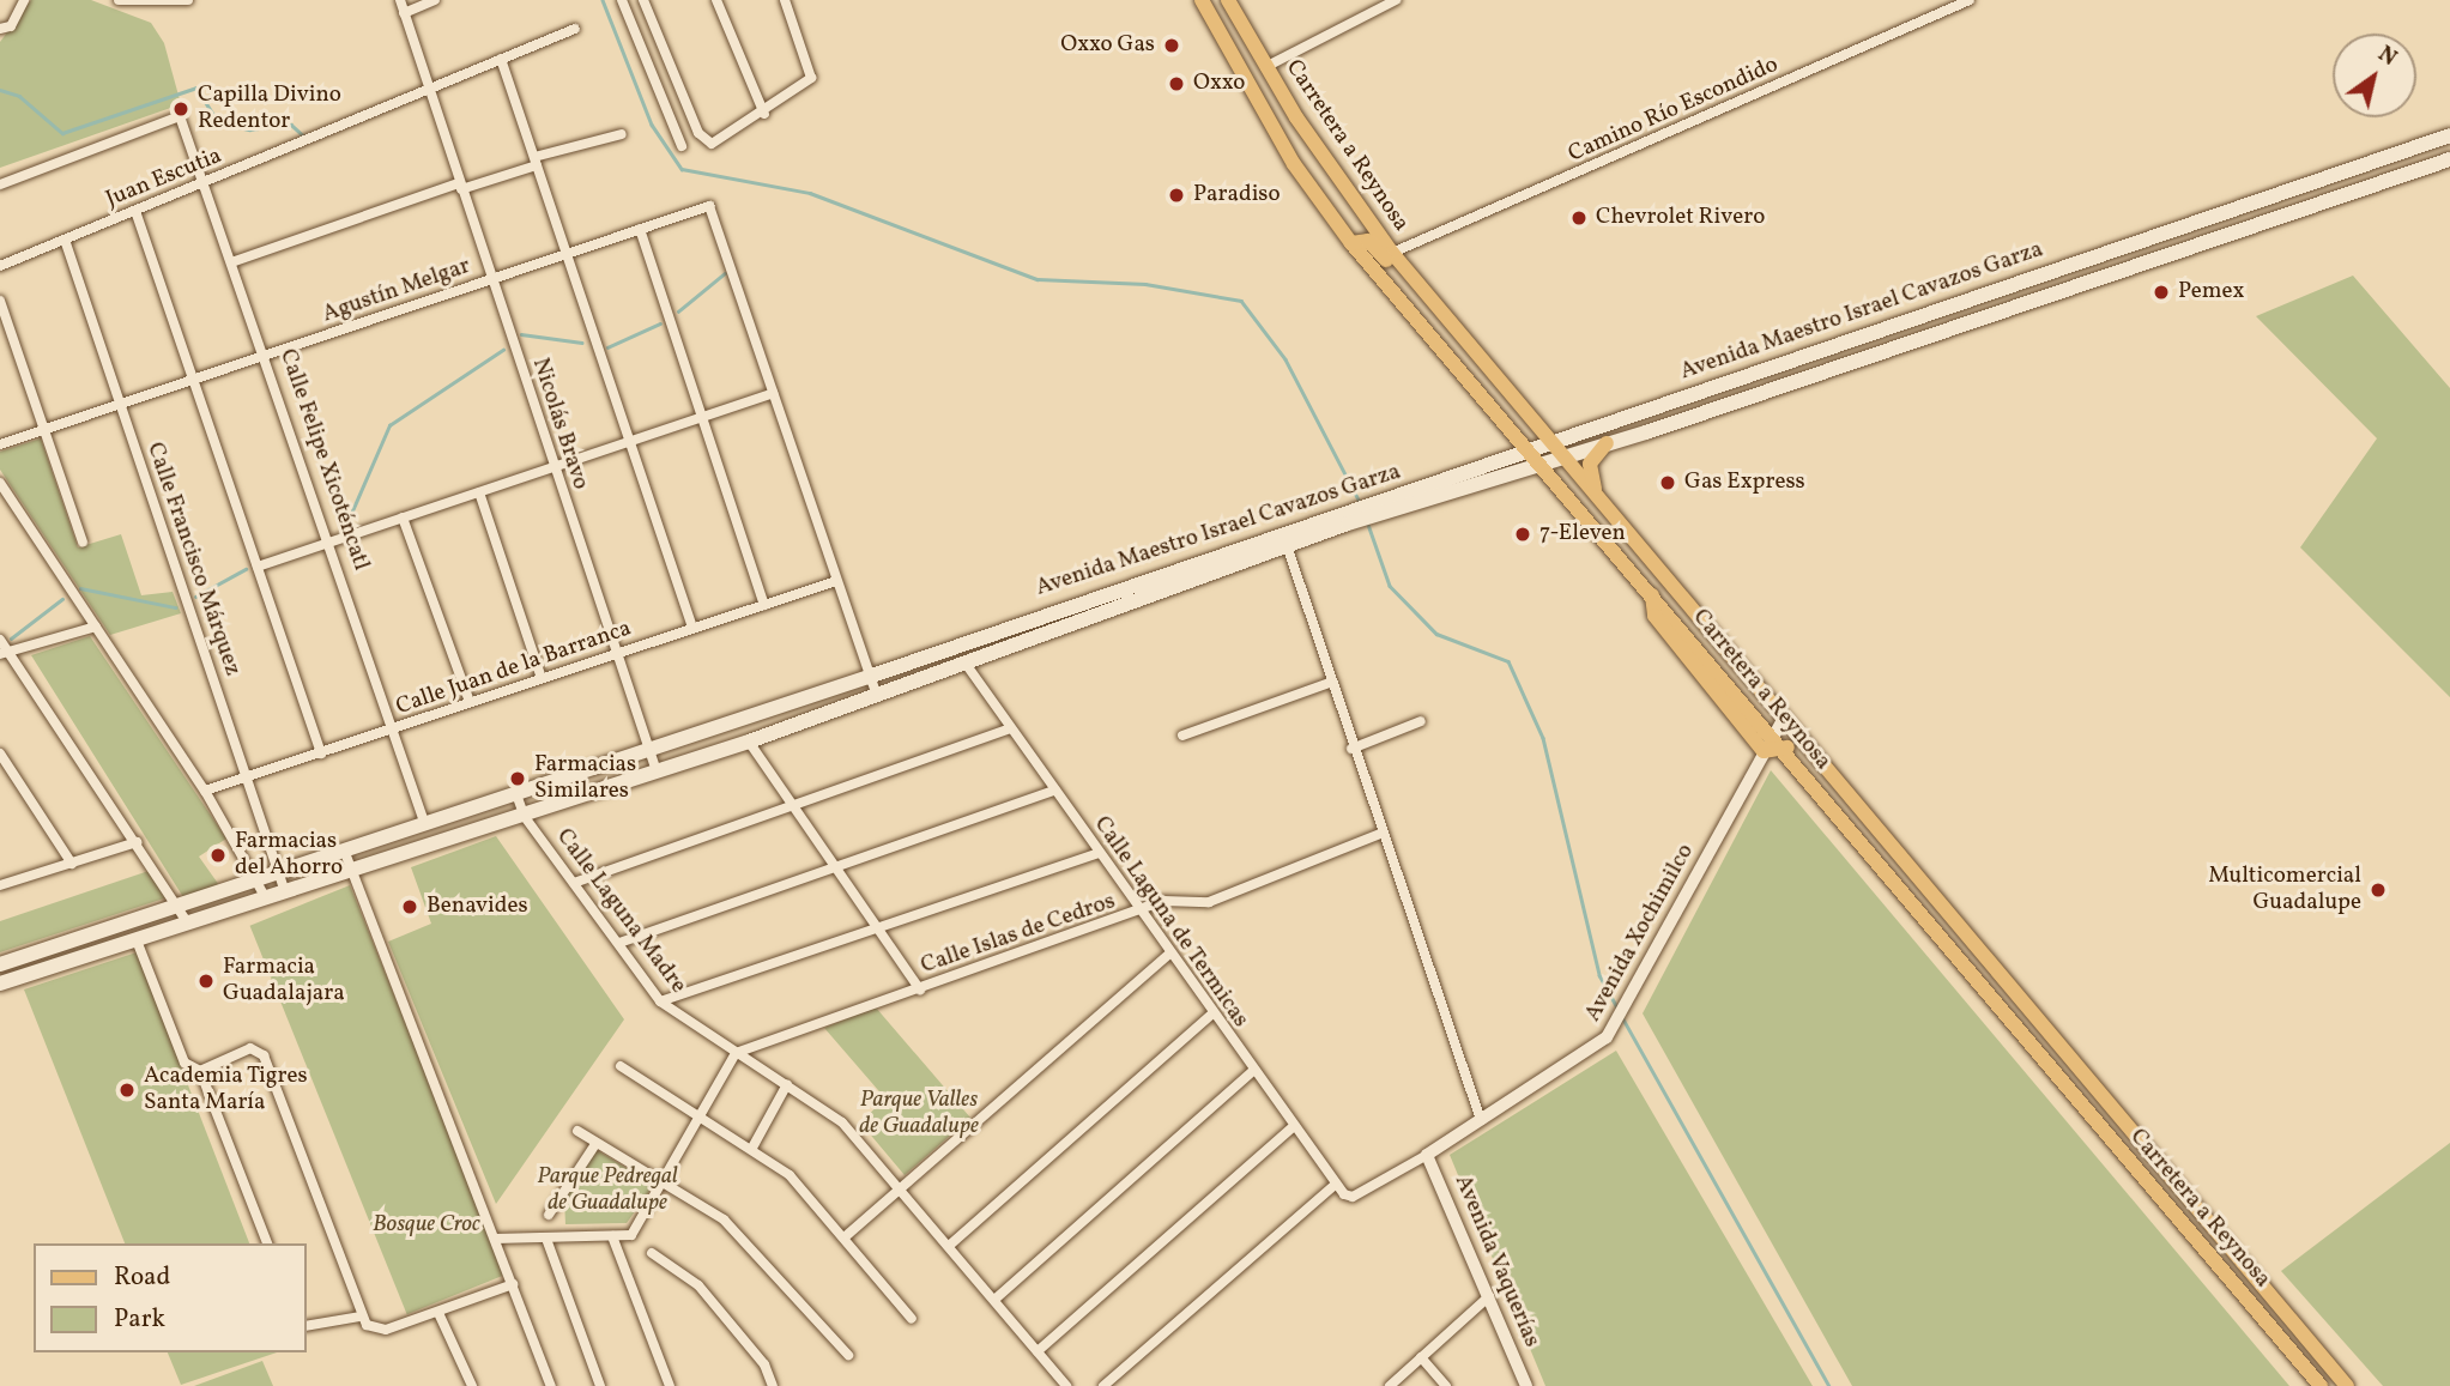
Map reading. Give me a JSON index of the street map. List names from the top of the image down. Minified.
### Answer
{"streets":{"main road":["Carretera a Reynosa","Avenida Maestro Israel Cavazos Garza"],"street":["Camino Río Escondido","Juan Escutia","Agustín Melgar","Nicolás Bravo","Calle Felipe Xicoténcatl","Calle Francisco Márquez","Calle Juan de la Barranca","Calle Laguna Madre","Calle Laguna de Termicas","Avenida Xochimilco","Calle Islas de Cedros","Avenida Vaquerías"]},"crossings":[["Camino Río Escondido","Carretera a Reynosa"],["Carretera a Reynosa","Avenida Maestro Israel Cavazos Garza"],["Carretera a Reynosa","Avenida Xochimilco"],["Juan Escutia","Nicolás Bravo"],["Juan Escutia","Calle Felipe Xicoténcatl"],["Juan Escutia","Calle Francisco Márquez"],["Agustín Melgar","Nicolás Bravo"],["Agustín Melgar","Calle Felipe Xicoténcatl"],["Agustín Melgar","Calle Francisco Márquez"],["Avenida Maestro Israel Cavazos Garza","Nicolás Bravo"],["Avenida Maestro Israel Cavazos Garza","Calle Felipe Xicoténcatl"],["Avenida Maestro Israel Cavazos Garza","Calle Francisco Márquez"],["Avenida Maestro Israel Cavazos Garza","Calle Laguna Madre"],["Avenida Maestro Israel Cavazos Garza","Calle Laguna de Termicas"],["Nicolás Bravo","Calle Juan de la Barranca"],["Calle Felipe Xicoténcatl","Calle Juan de la Barranca"],["Calle Francisco Márquez","Calle Juan de la Barranca"],["Calle Laguna Madre","Calle Islas de Cedros"],["Calle Laguna de Termicas","Avenida Xochimilco"],["Calle Laguna de Termicas","Calle Islas de Cedros"],["Avenida Xochimilco","Avenida Vaquerías"]],"parks":["Parque Valles de Guadalupe","Parque Pedregal de Guadalupe","Bosque Croc"],"places":["Oxxo Gas","Oxxo","Capilla Divino Redentor","Paradiso","Chevrolet Rivero","Pemex","Gas Express","7-Eleven","Farmacias Similares","Farmacias del Ahorro","Multicomercial Guadalupe","Benavides","Farmacia Guadalajara","Academia Tigres Santa María"],"legend":["Road","Park"],"north":"top right"}
